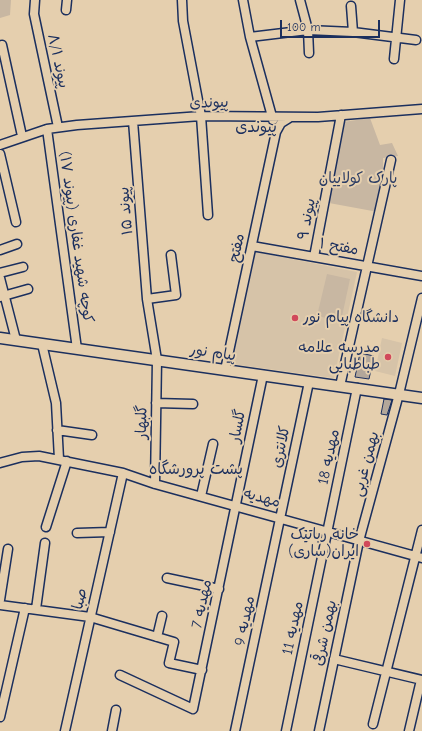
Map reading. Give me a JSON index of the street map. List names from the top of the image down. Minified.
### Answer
{"streets":{"main road":["پیام نور"],"street":["پیوند ۸/۱","پیوندی","پیوند ۱۵","پیوند ۹","کوچه شهید غفاری (پیوند ۱۷)","مفتح ۱","مفتح","گلبهار","گلسار","کلانتری","مهدیه 18","بهمن غربی","مهدیه","صبا","مهدیه 7","مهدیه 9","مهدیه 11","بهمن شرقی"]},"crossings":[["پیوند ۸/۱","پیوندی"],["پیوندی","پیوند ۱۵"],["پیوندی","پیوند ۹"],["پیوندی","کوچه شهید غفاری (پیوند ۱۷)"],["پیوند ۱۵","پیام نور"],["پیوند ۱۵","گلبهار"],["پیوند ۹","مفتح ۱"],["کوچه شهید غفاری (پیوند ۱۷)","پیام نور"],["مفتح ۱","مفتح"],["مفتح","پیام نور"],["پیام نور","گلبهار"],["پیام نور","گلسار"],["پیام نور","کلانتری"],["پیام نور","مهدیه 18"],["پیام نور","بهمن غربی"],["گلبهار","مهدیه"],["گلسار","مهدیه"],["گلسار","مهدیه 7"],["کلانتری","مهدیه"],["کلانتری","مهدیه 9"],["مهدیه 18","مهدیه"],["مهدیه 18","مهدیه 11"],["بهمن غربی","مهدیه"],["بهمن غربی","بهمن شرقی"],["مهدیه","صبا"],["مهدیه","مهدیه 7"],["مهدیه","مهدیه 9"],["مهدیه","مهدیه 11"],["مهدیه","بهمن شرقی"]],"districts":["پیوندی","پشت پرورشگاه"],"parks":["پارک کولاییان"],"places":["دانشگاه پیام نور","مدرسه علامه طباطبایی","خانه رباتیک ایران(ساری)"],"scale_bar":"100 m"}
